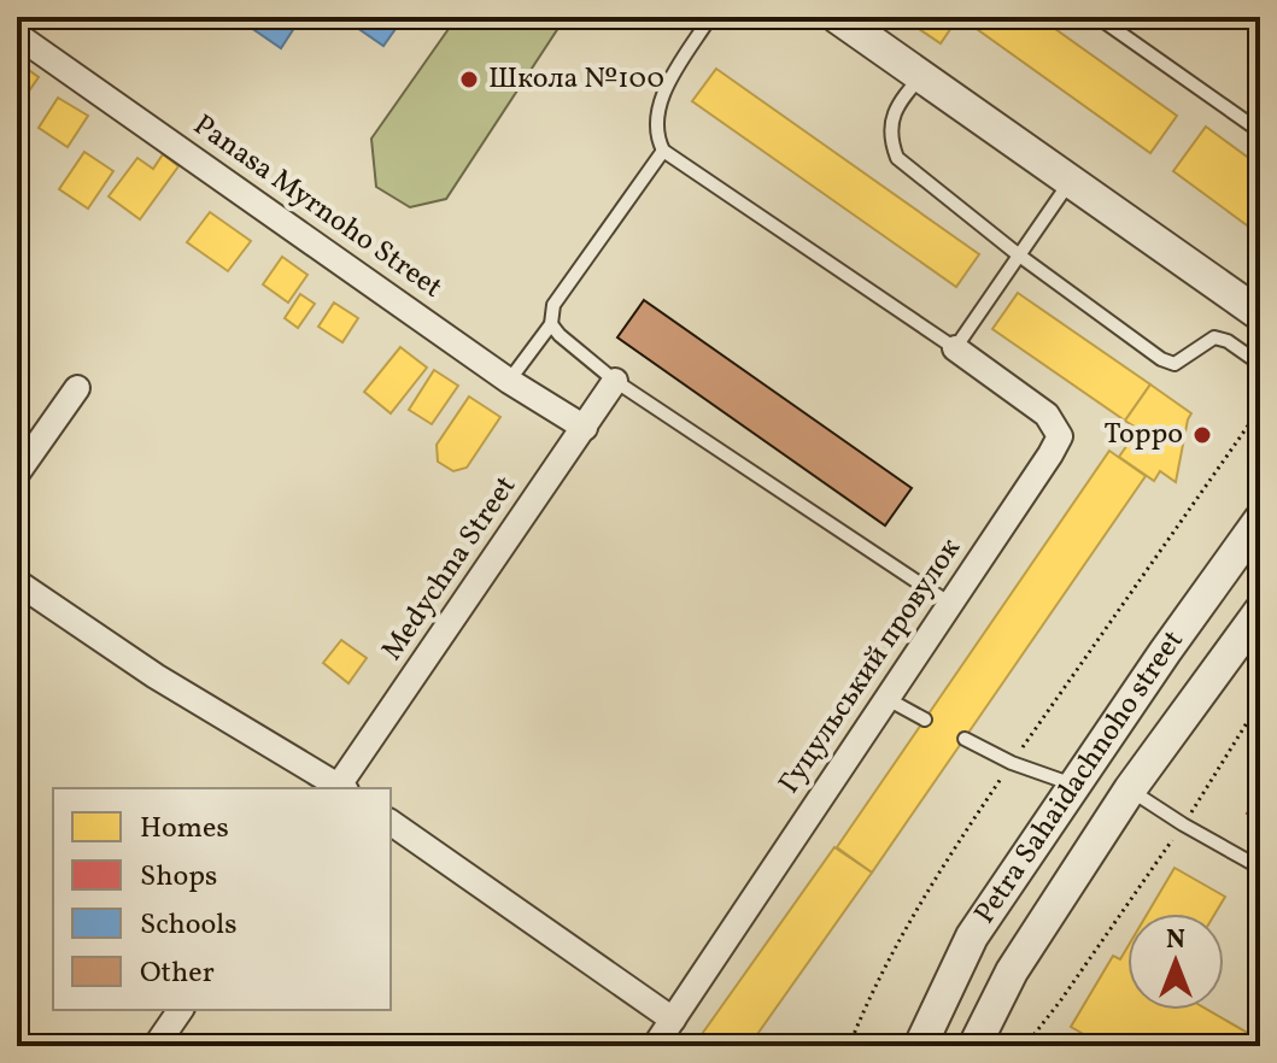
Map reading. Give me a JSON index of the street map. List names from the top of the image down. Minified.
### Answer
{"streets":{"street":["Panasa Myrnoho Street","Medychna Street","Гуцульський провулок","Petra Sahaidachnoho street"]},"crossings":[["Panasa Myrnoho Street","Medychna Street"]],"places":["Школа №100","Торро"],"legend":["Homes","Shops","Schools","Other"],"north":"top"}
